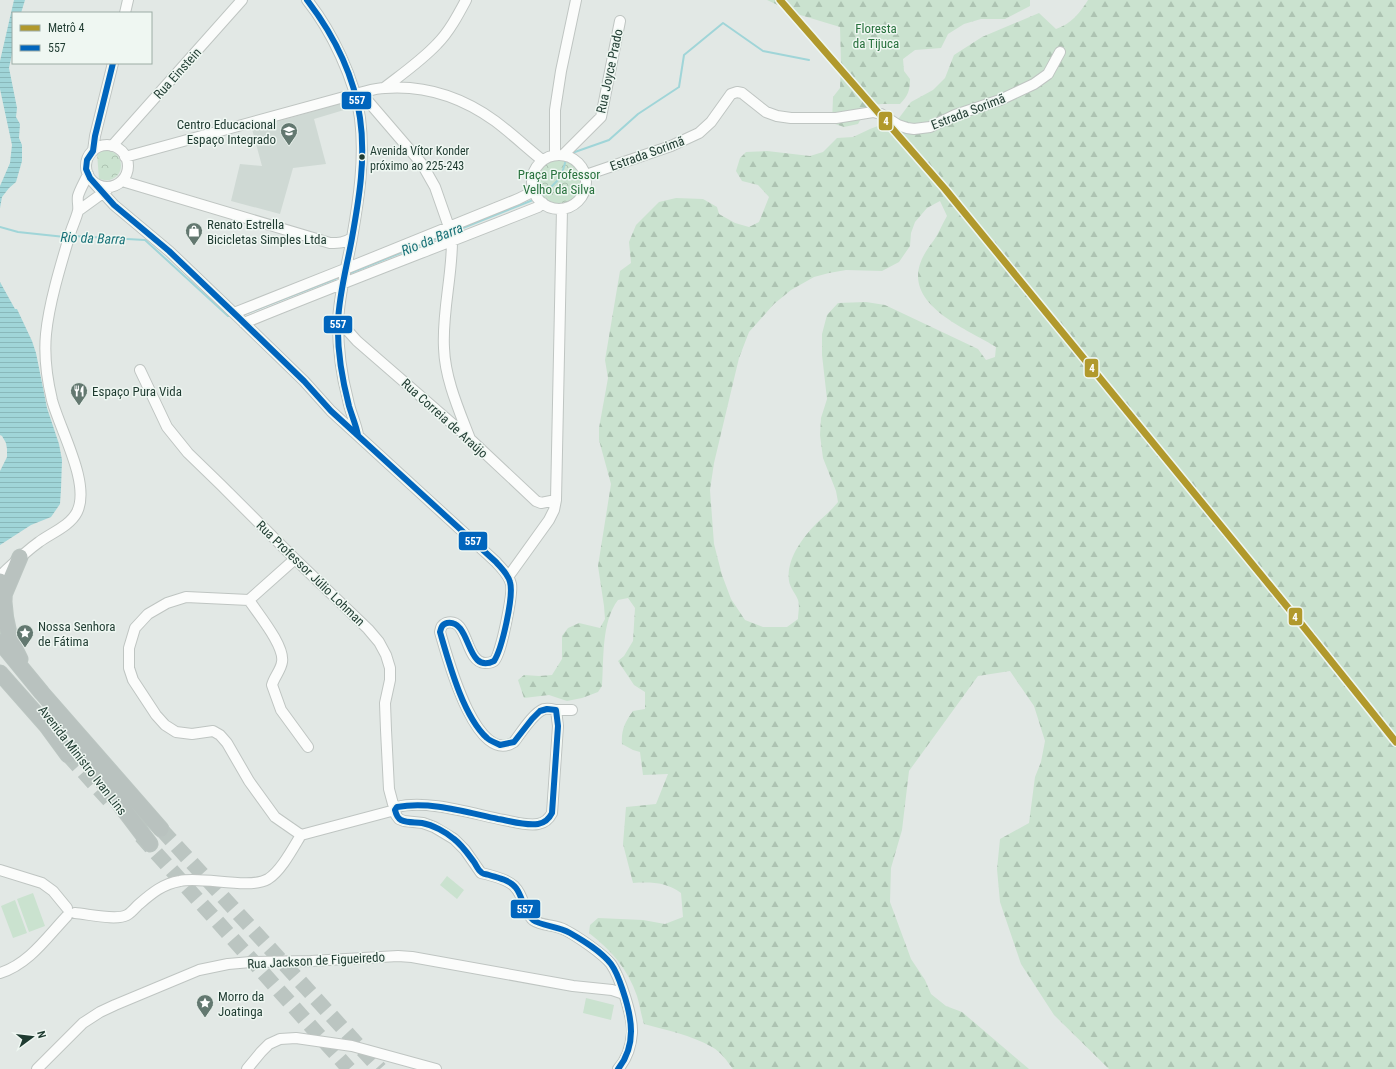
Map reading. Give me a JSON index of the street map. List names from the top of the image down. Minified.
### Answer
{"streets":{"highway":["Avenida Ministro Ivan Lins"],"street":["Rua Joyce Prado","Rua Einstein","Estrada Sorimã","Rua Correia de Araújo","Rua Professor Júlio Lohman","Rua Jackson de Figueiredo"]},"crossings":[["Rua Joyce Prado","Estrada Sorimã"]],"water":["Rio da Barra"],"parks":["Floresta da Tijuca","Praça Professor Velho da Silva"],"places":{"school or university":["Centro Educacional Espaço Integrado"],"other":["Avenida Vítor Konder próximo ao 225-243"],"shop":["Renato Estrella Bicicletas Simples Ltda"],"restaurant":["Espaço Pura Vida"],"place":["Nossa Senhora de Fátima","Morro da Joatinga"]},"lines":["metro line 4","transit line 557"],"legend":["Metrô 4","557"],"north":"right"}
